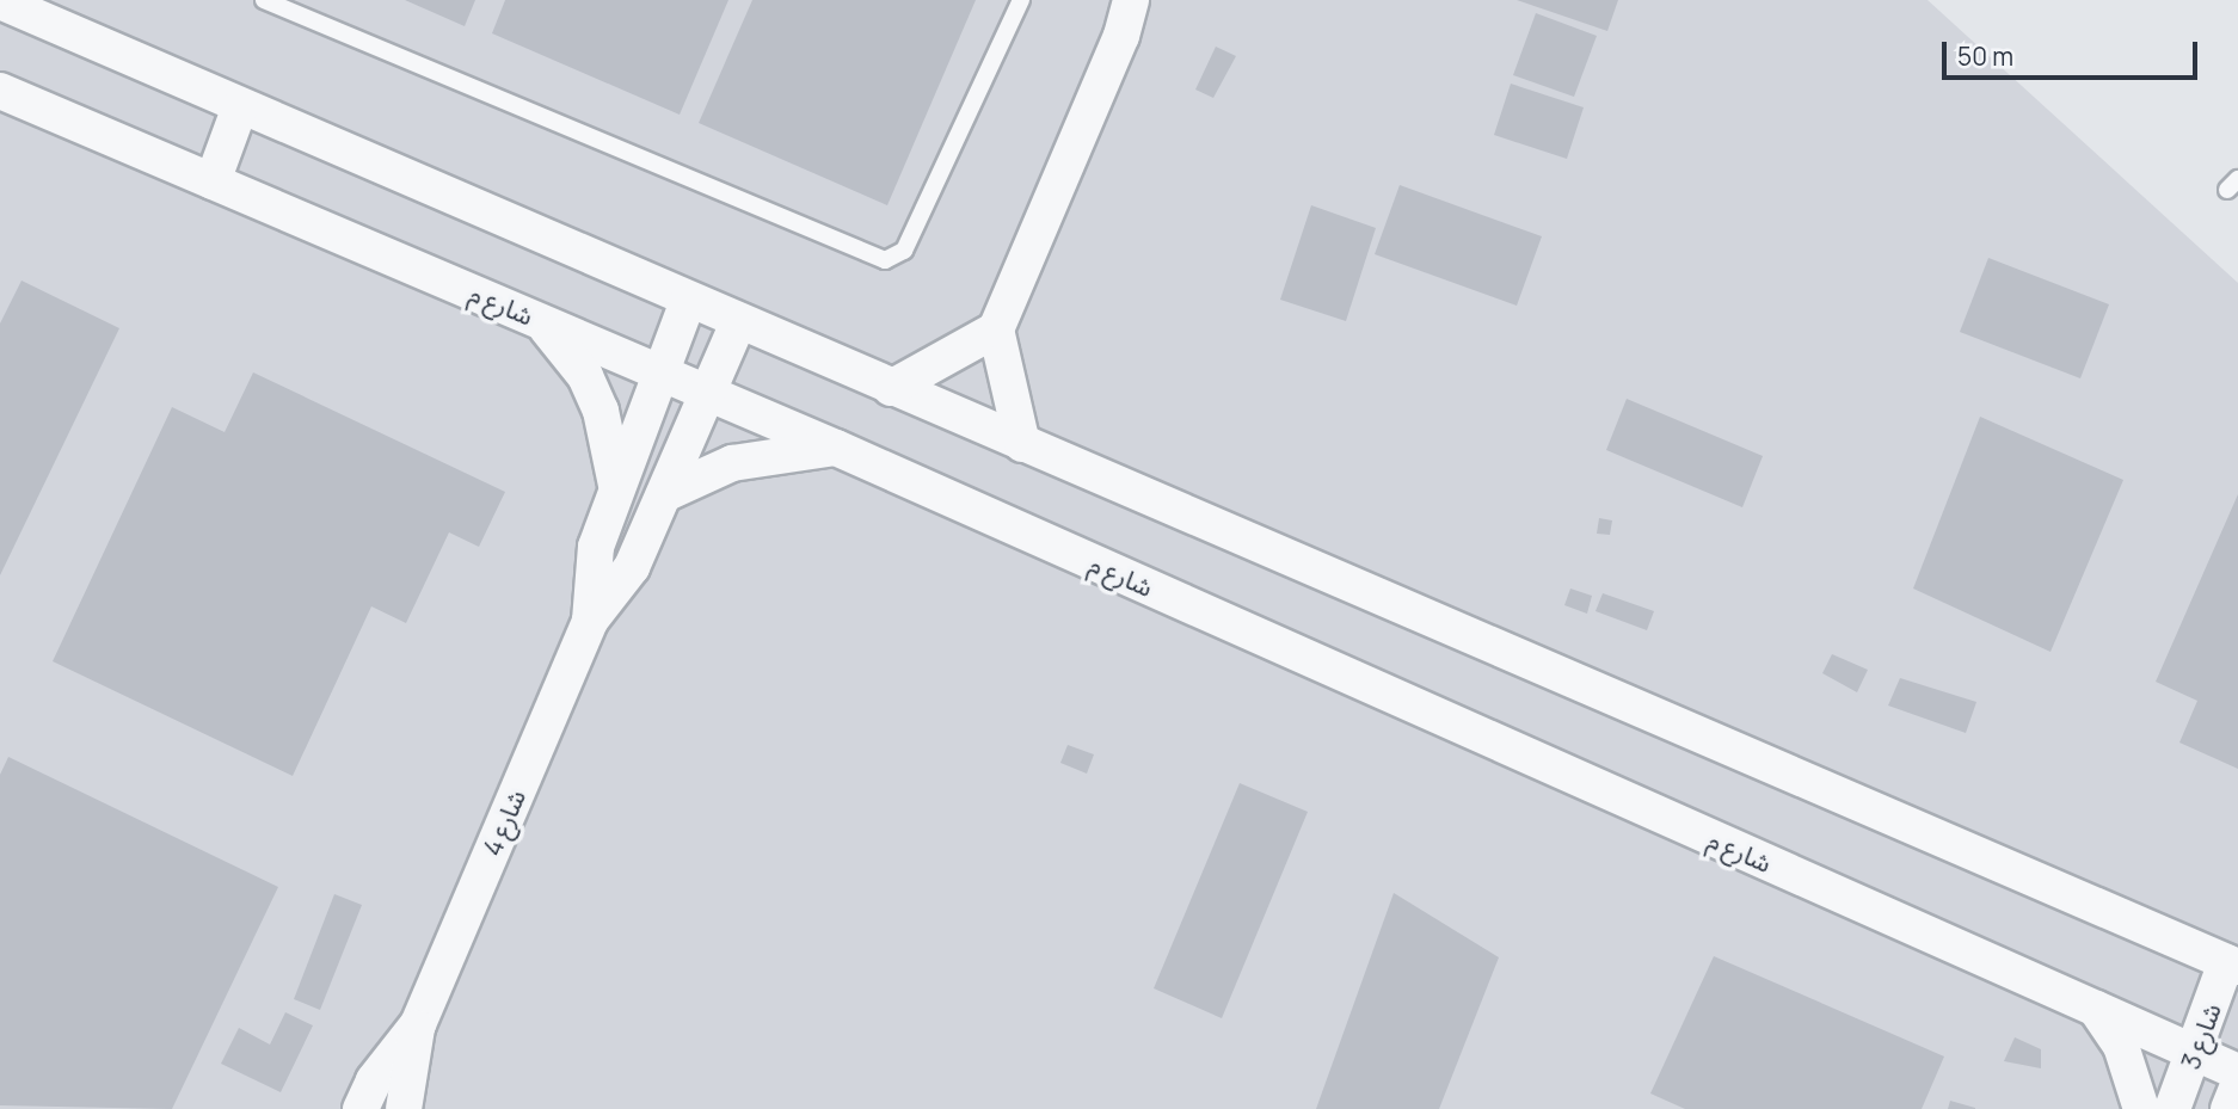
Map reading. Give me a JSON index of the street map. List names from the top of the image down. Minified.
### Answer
{"streets":{"street":["شارع م","شارع 4","شارع 3"]},"crossings":[["شارع م","شارع 4"],["شارع م","شارع 3"]],"scale_bar":"50 m"}
